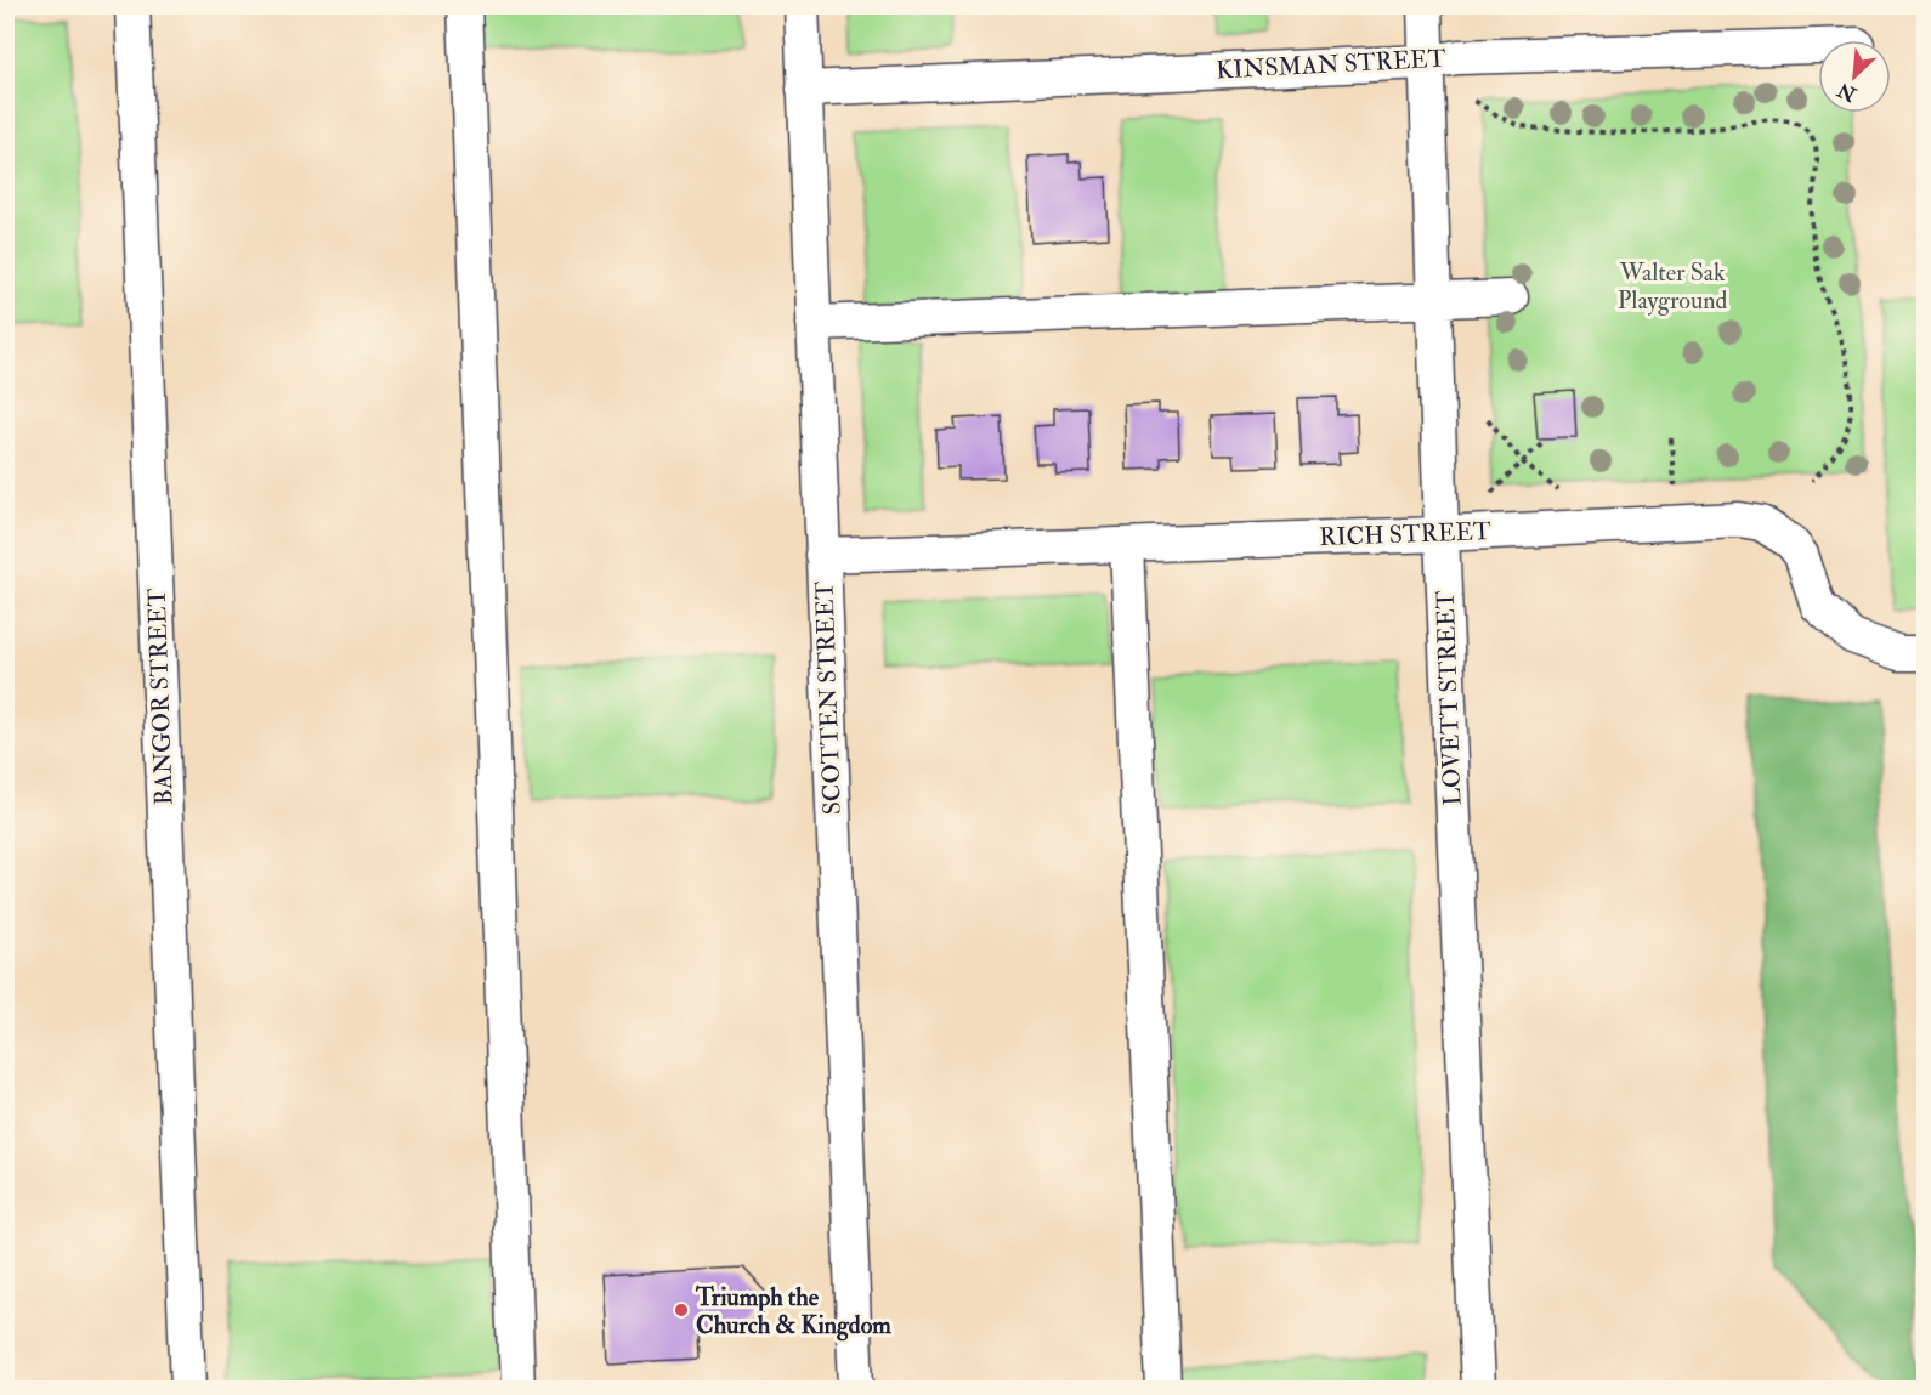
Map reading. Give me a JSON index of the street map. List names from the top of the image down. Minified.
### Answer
{"streets":{"street":["KINSMAN STREET","RICH STREET","BANGOR STREET","SCOTTEN STREET","LOVETT STREET"]},"crossings":[["KINSMAN STREET","SCOTTEN STREET"],["KINSMAN STREET","LOVETT STREET"],["RICH STREET","SCOTTEN STREET"],["RICH STREET","LOVETT STREET"]],"parks":["Walter Sak Playground"],"places":["Triumph the Church & Kingdom"],"north":"bottom left"}
